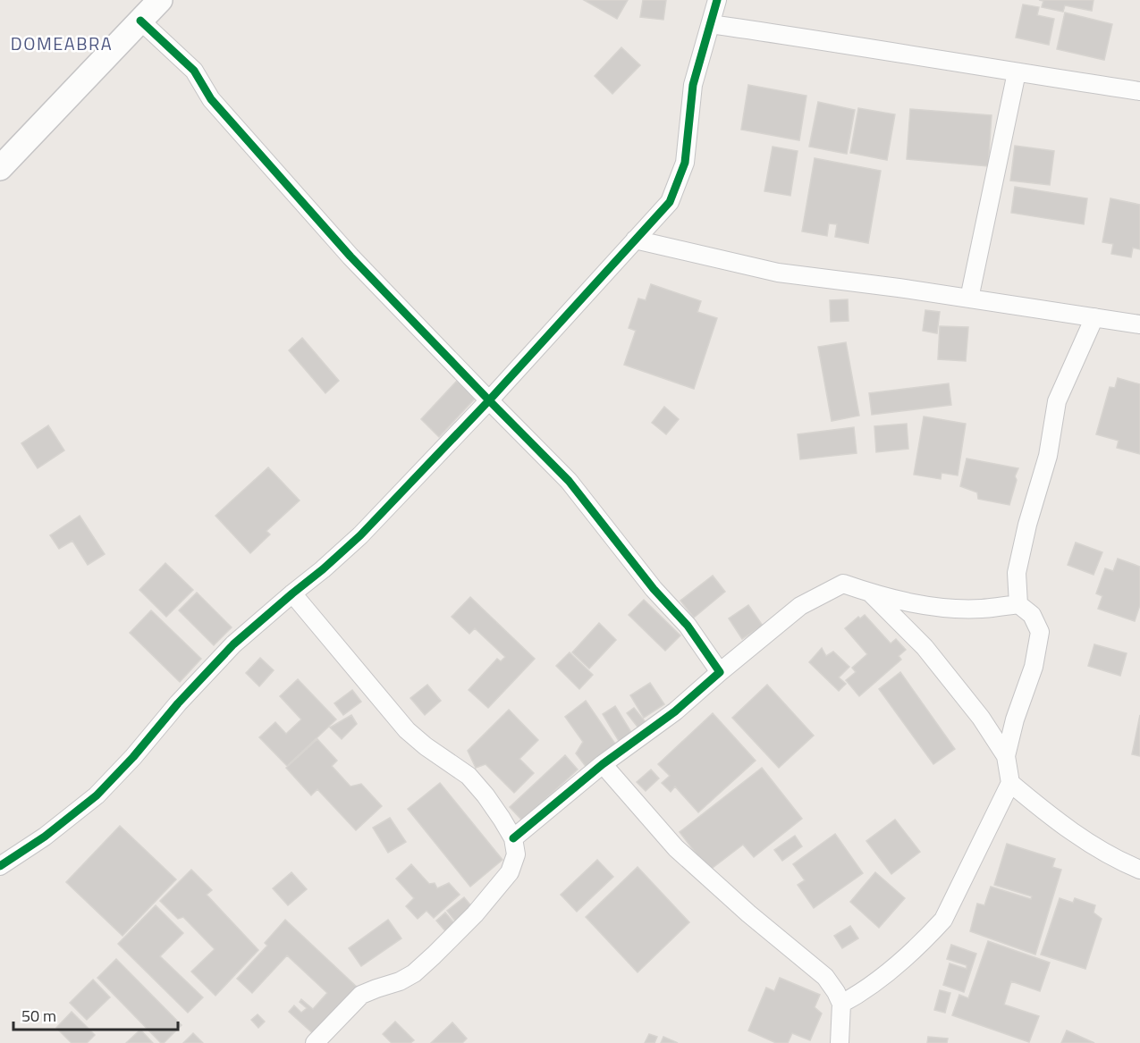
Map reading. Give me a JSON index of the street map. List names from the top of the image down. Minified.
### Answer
{"districts":["DOMEABRA"],"scale_bar":"50 m"}
